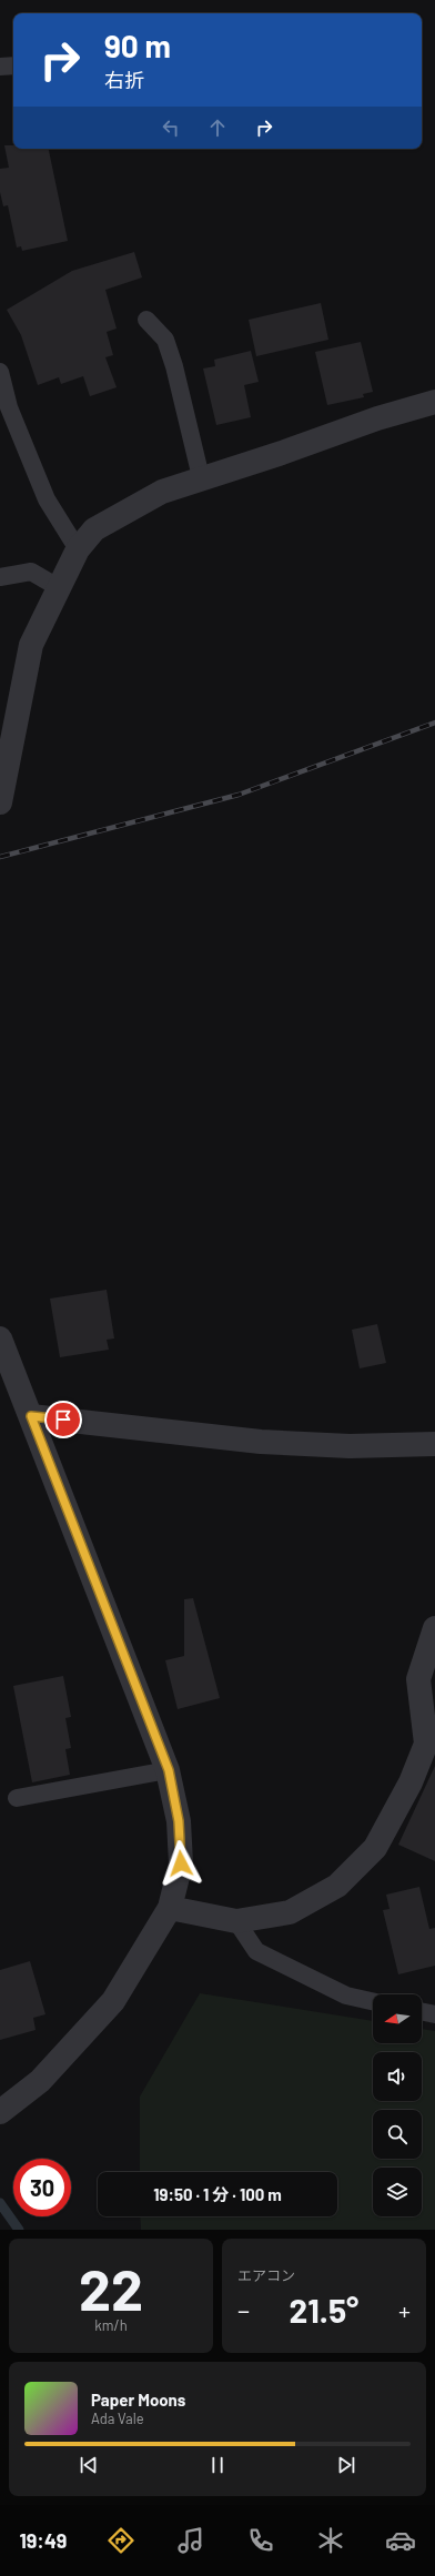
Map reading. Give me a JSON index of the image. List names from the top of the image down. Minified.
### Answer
{"north":"left","page":{"turn":["90 m","右折"],"limit":"30","trip":"19:50 · 1 分 · 100 m","tile":[["22","km/h"],"エアコン"],"heat":["−","21.5°","+"],"song":["Paper Moons","Ada Vale"],"tabs":"19:49"}}
